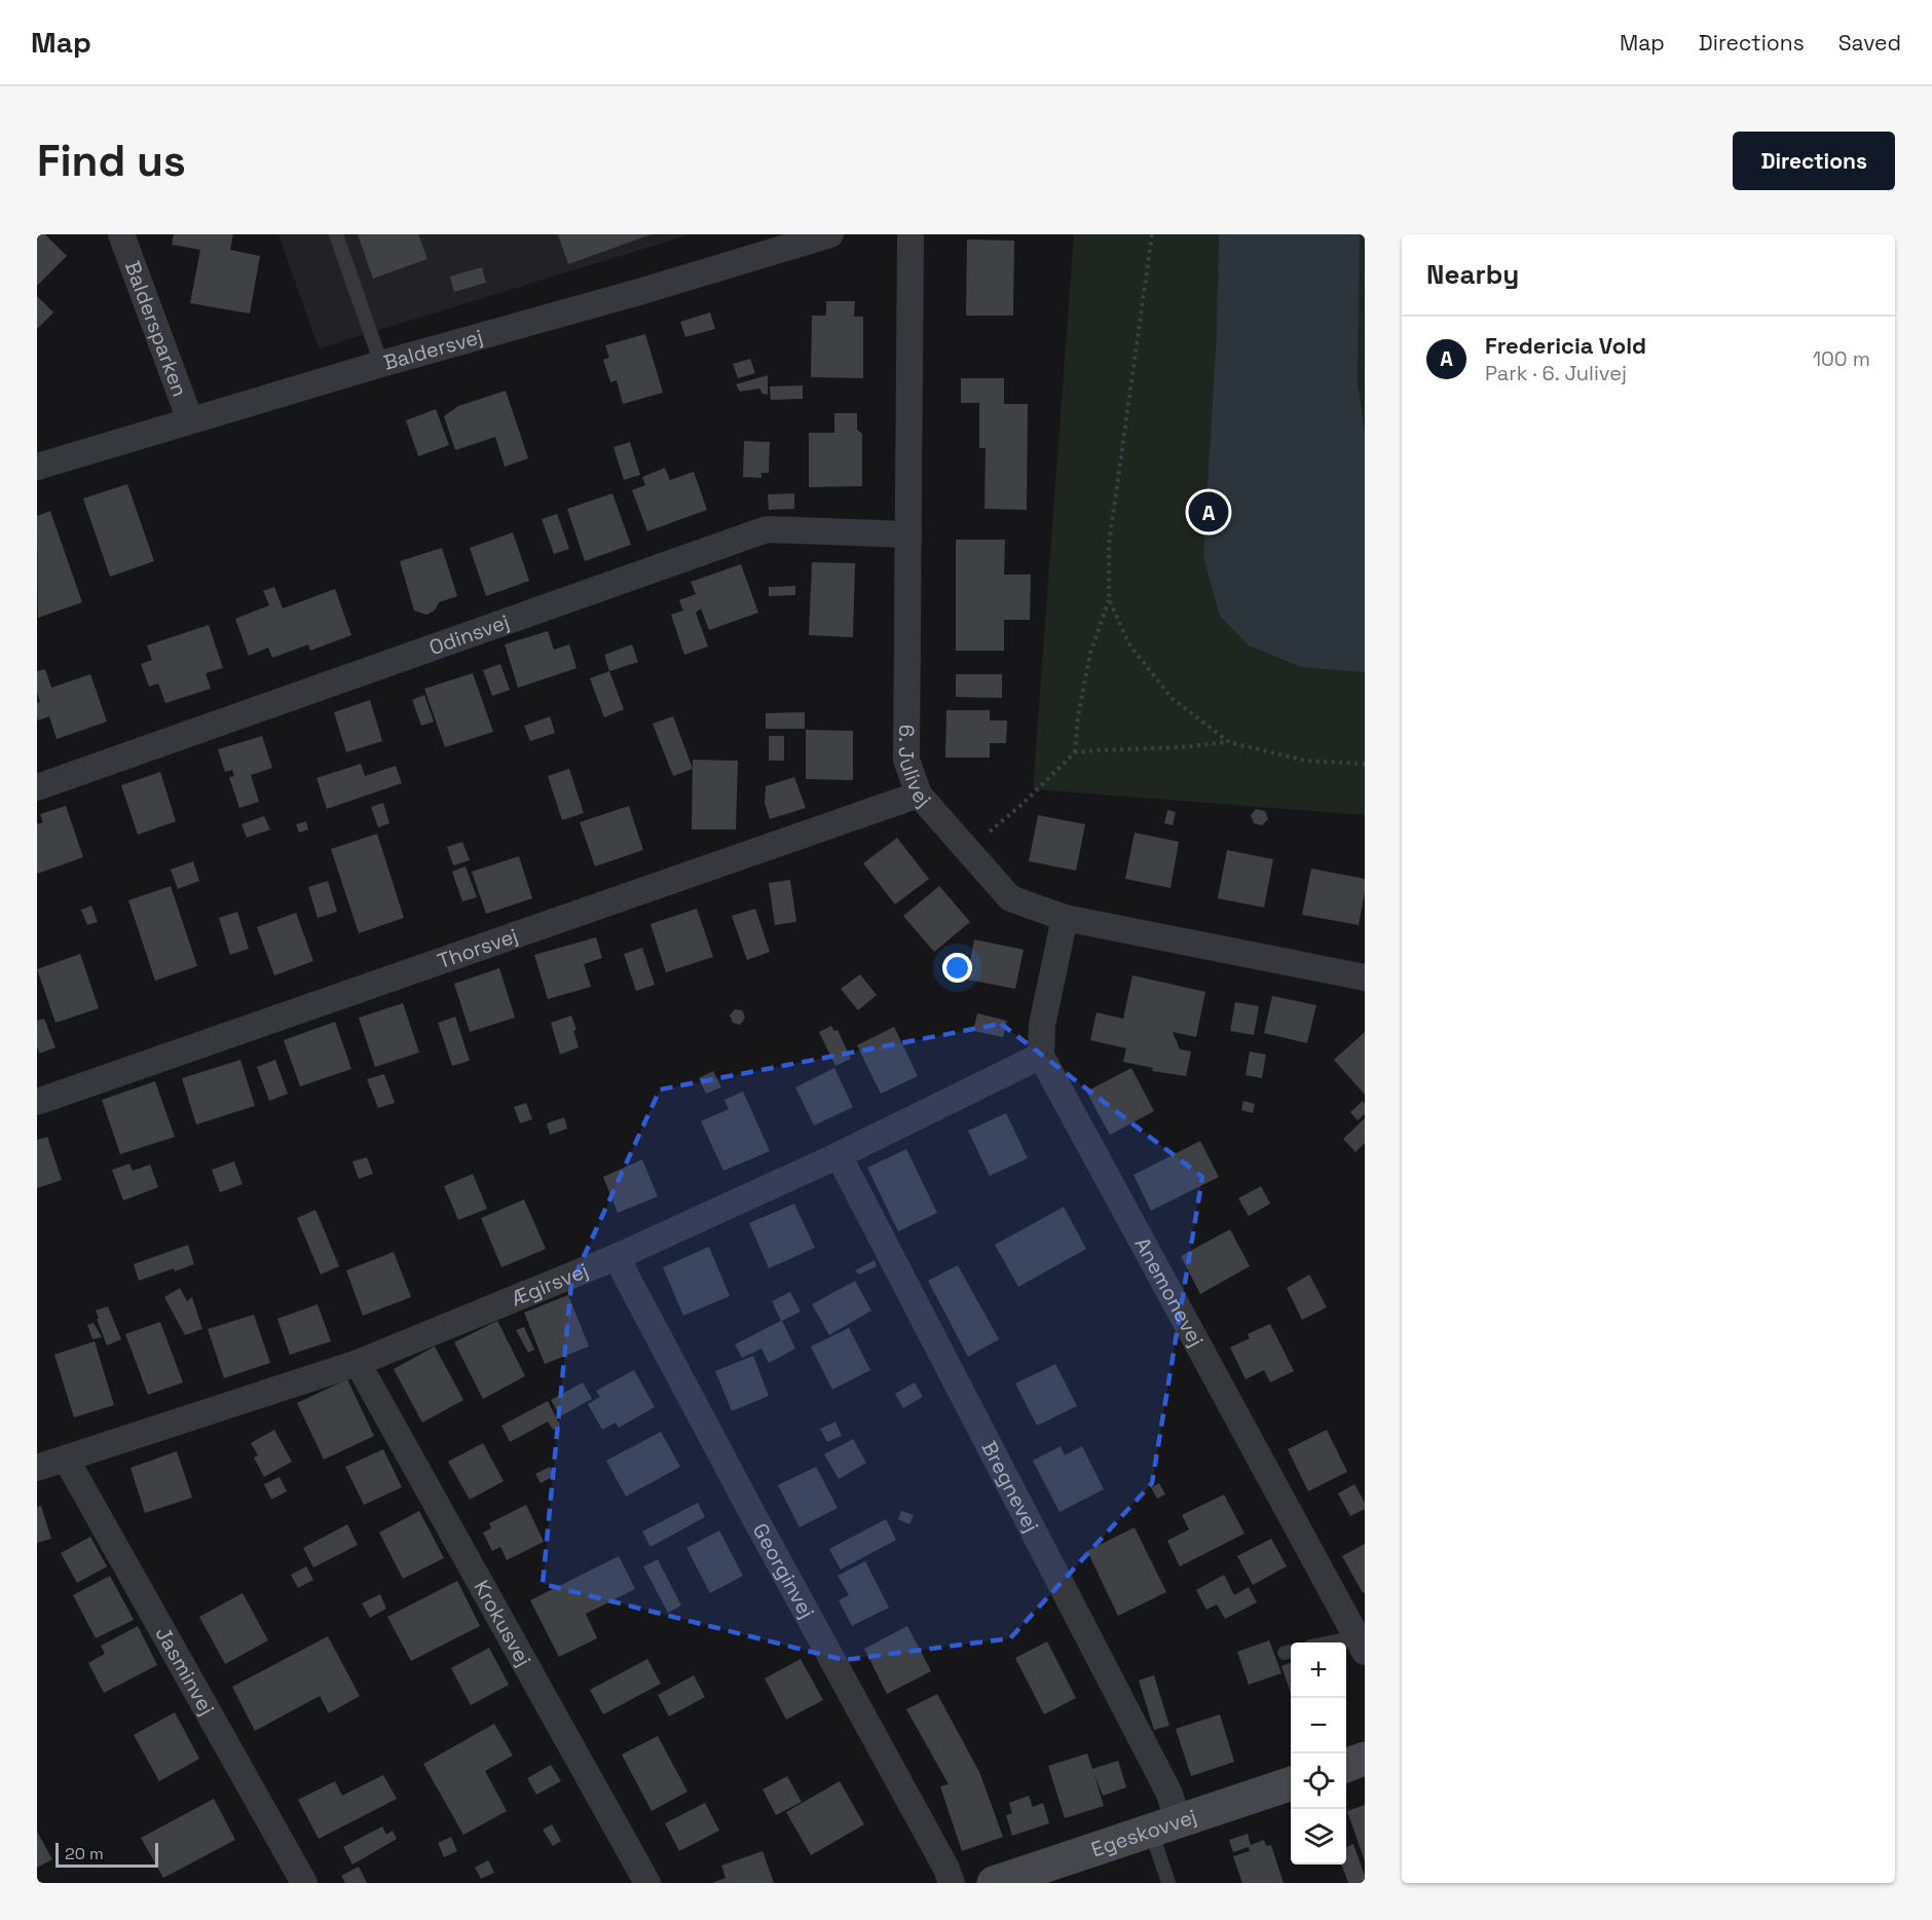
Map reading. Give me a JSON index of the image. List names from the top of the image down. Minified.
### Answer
{"streets":{"street":["Baldersparken","Baldersvej","Odinsvej","6. Julivej","Thorsvej","Ægirsvej","Anemonevej","Bregnevej","Georginvej","Krokusvej","Jasminvej","Egeskovvej"]},"crossings":[["Baldersparken","Baldersvej"],["Odinsvej","6. Julivej"],["6. Julivej","Thorsvej"],["Ægirsvej","Anemonevej"],["Ægirsvej","Bregnevej"],["Ægirsvej","Georginvej"],["Ægirsvej","Krokusvej"],["Ægirsvej","Jasminvej"],["Bregnevej","Egeskovvej"]],"scale_bar":"20 m","page":{"header":"Map","nav":["Map","Directions","Saved"],"buttons":"Directions","title":"Find us","heading":"Nearby","list":[{"mark":"A","name":"Fredericia Vold","note":"Park · 6. Julivej","value":"100 m"}],"pins":"A","map_buttons":["+","−"],"scale":"20 m"}}
